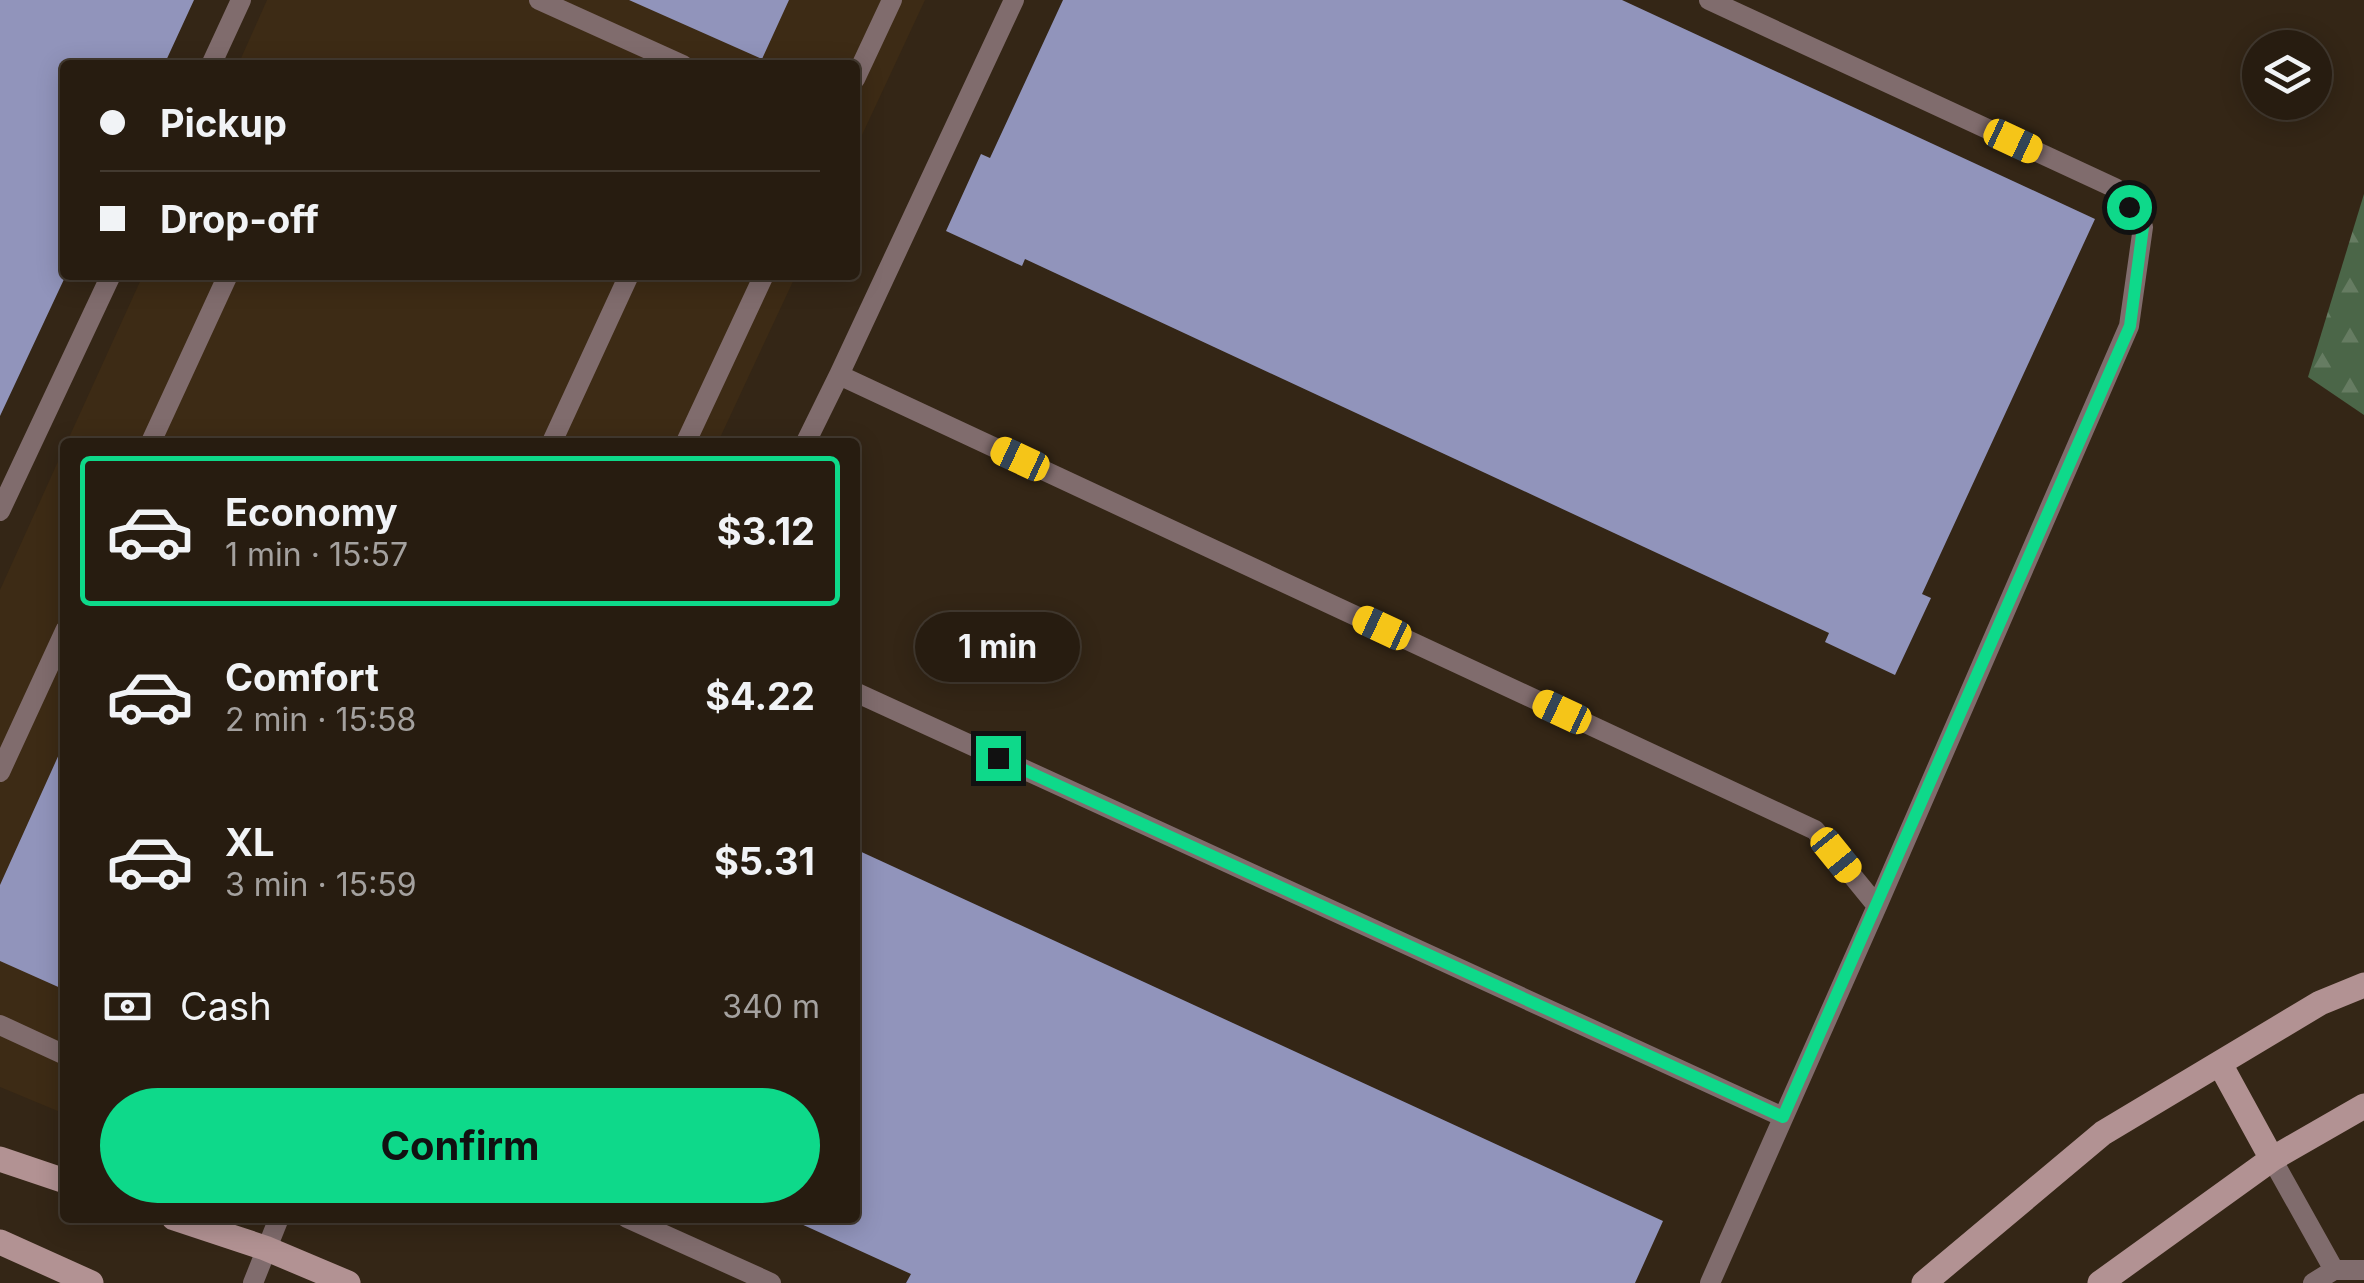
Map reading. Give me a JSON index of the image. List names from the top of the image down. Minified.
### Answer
{"page":{"banner":["Pickup","Drop-off"],"list":[{"name":"Economy","note":"1 min · 15:57","value":"$3.12"},{"name":"Comfort","note":"2 min · 15:58","value":"$4.22"},{"name":"XL","note":"3 min · 15:59","value":"$5.31"}],"bubble":"1 min","pay":["Cash","340 m"],"buttons":"Confirm"}}
